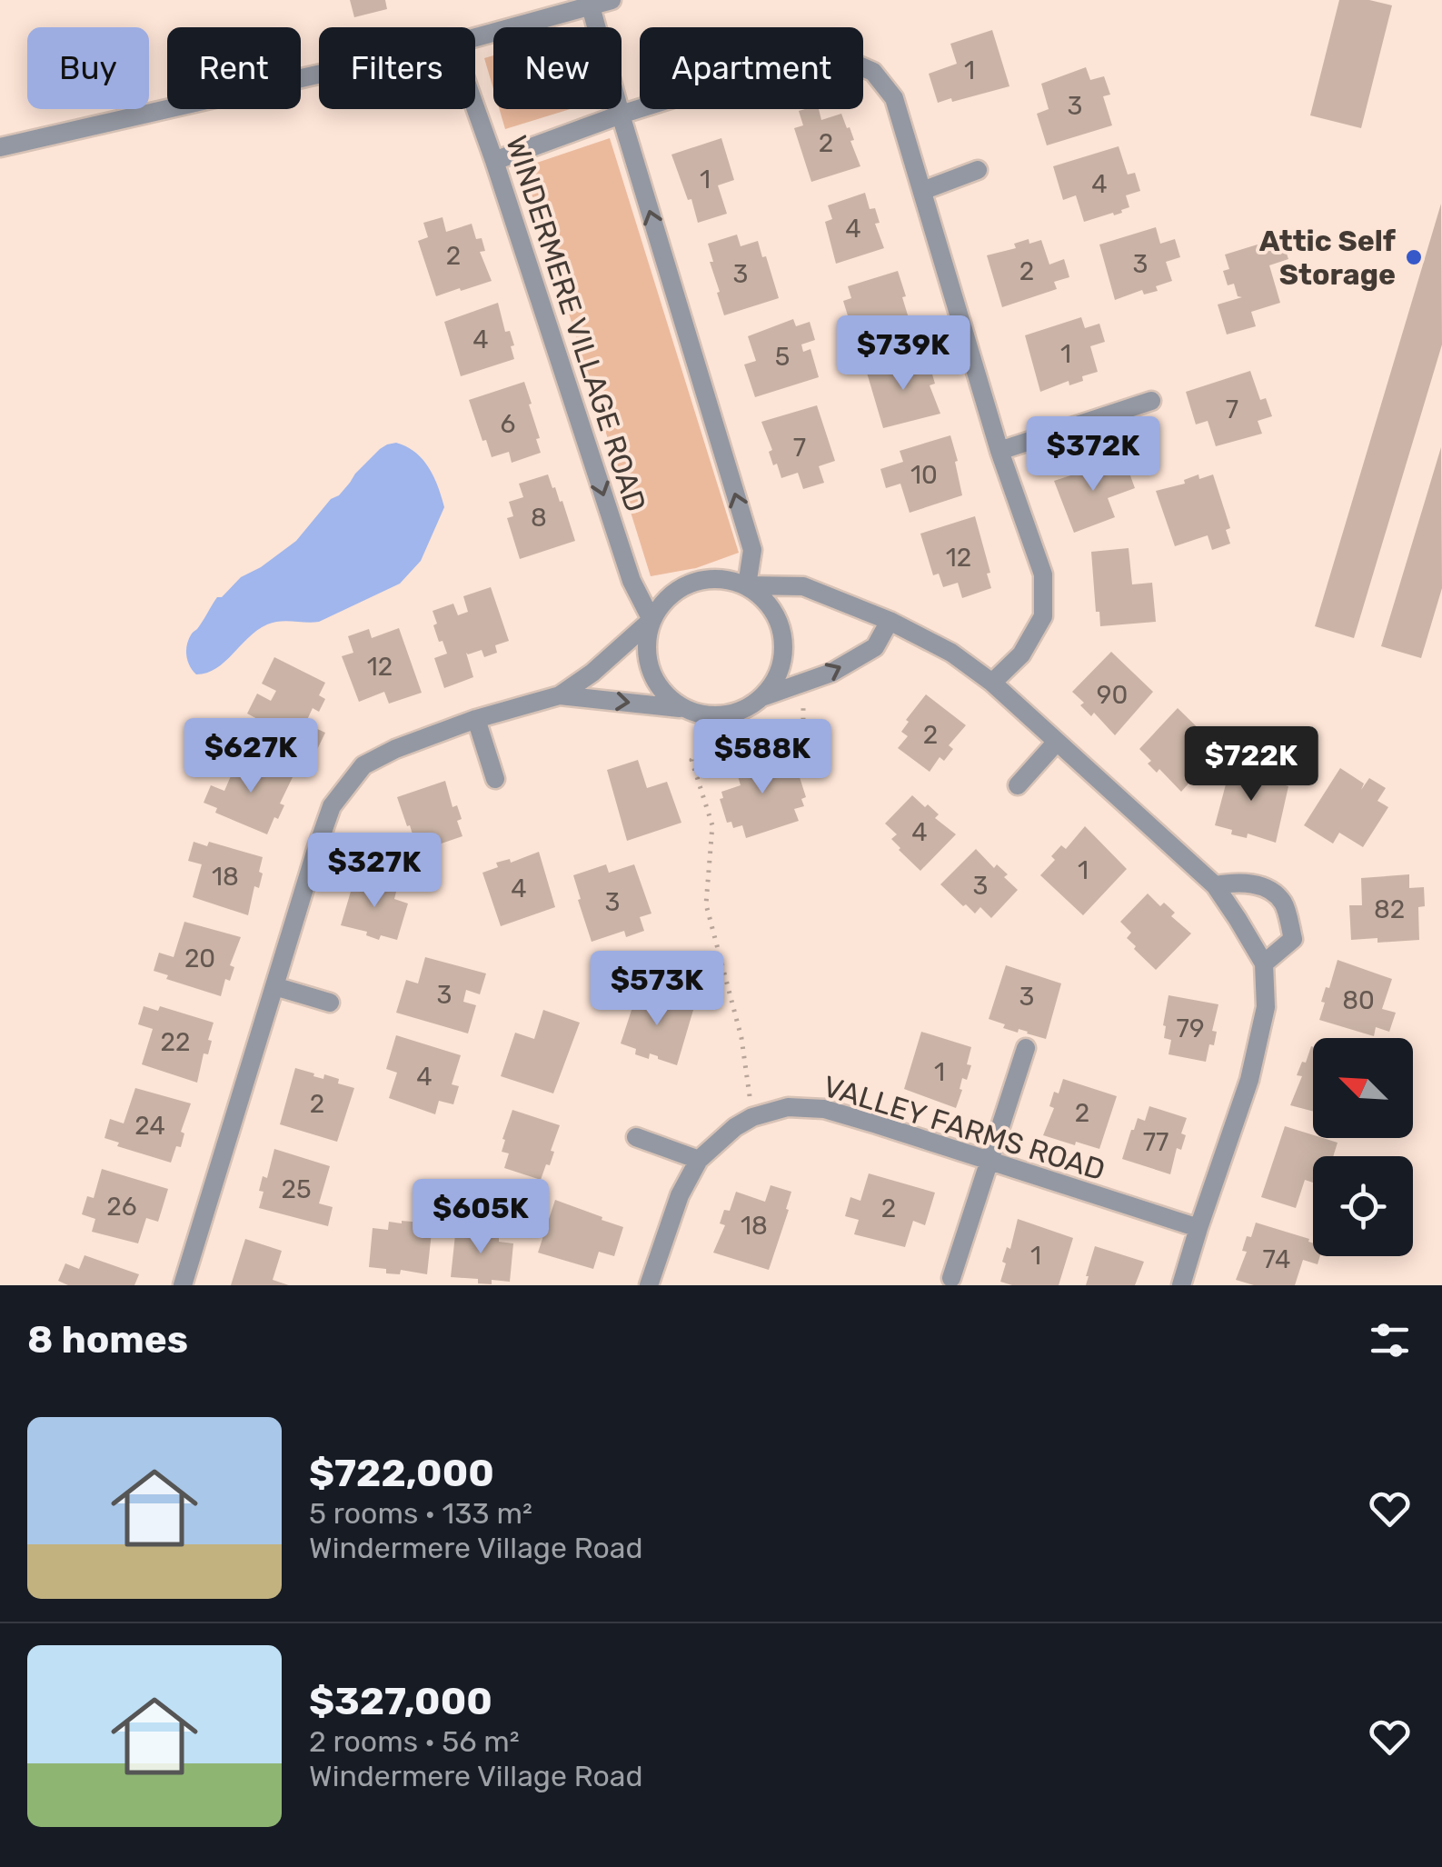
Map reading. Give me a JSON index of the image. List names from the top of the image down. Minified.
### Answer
{"streets":{"street":["WINDERMERE VILLAGE ROAD","VALLEY FARMS ROAD"]},"places":["Attic Self Storage"],"house_numbers":["1","3","2","1","4","4","2","3","2","3","4","1","5","7","6","7","10","8","12","12","90","2","4","1","18","3","4","3","82","20","3","3","80","79","22","1","4","2","2","24","77","25","26","2","18","1","74"],"north":"top left","page":{"chip":["Buy","Rent","Filters","New","Apartment"],"price":["$739K","$372K","$627K","$588K","$722K","$327K","$573K","$605K"],"heading":"8 homes","list":[{"name":"$722,000","note":"5 rooms · 133 m² · Windermere Village Road"},{"name":"$327,000","note":"2 rooms · 56 m² · Windermere Village Road"}]}}
